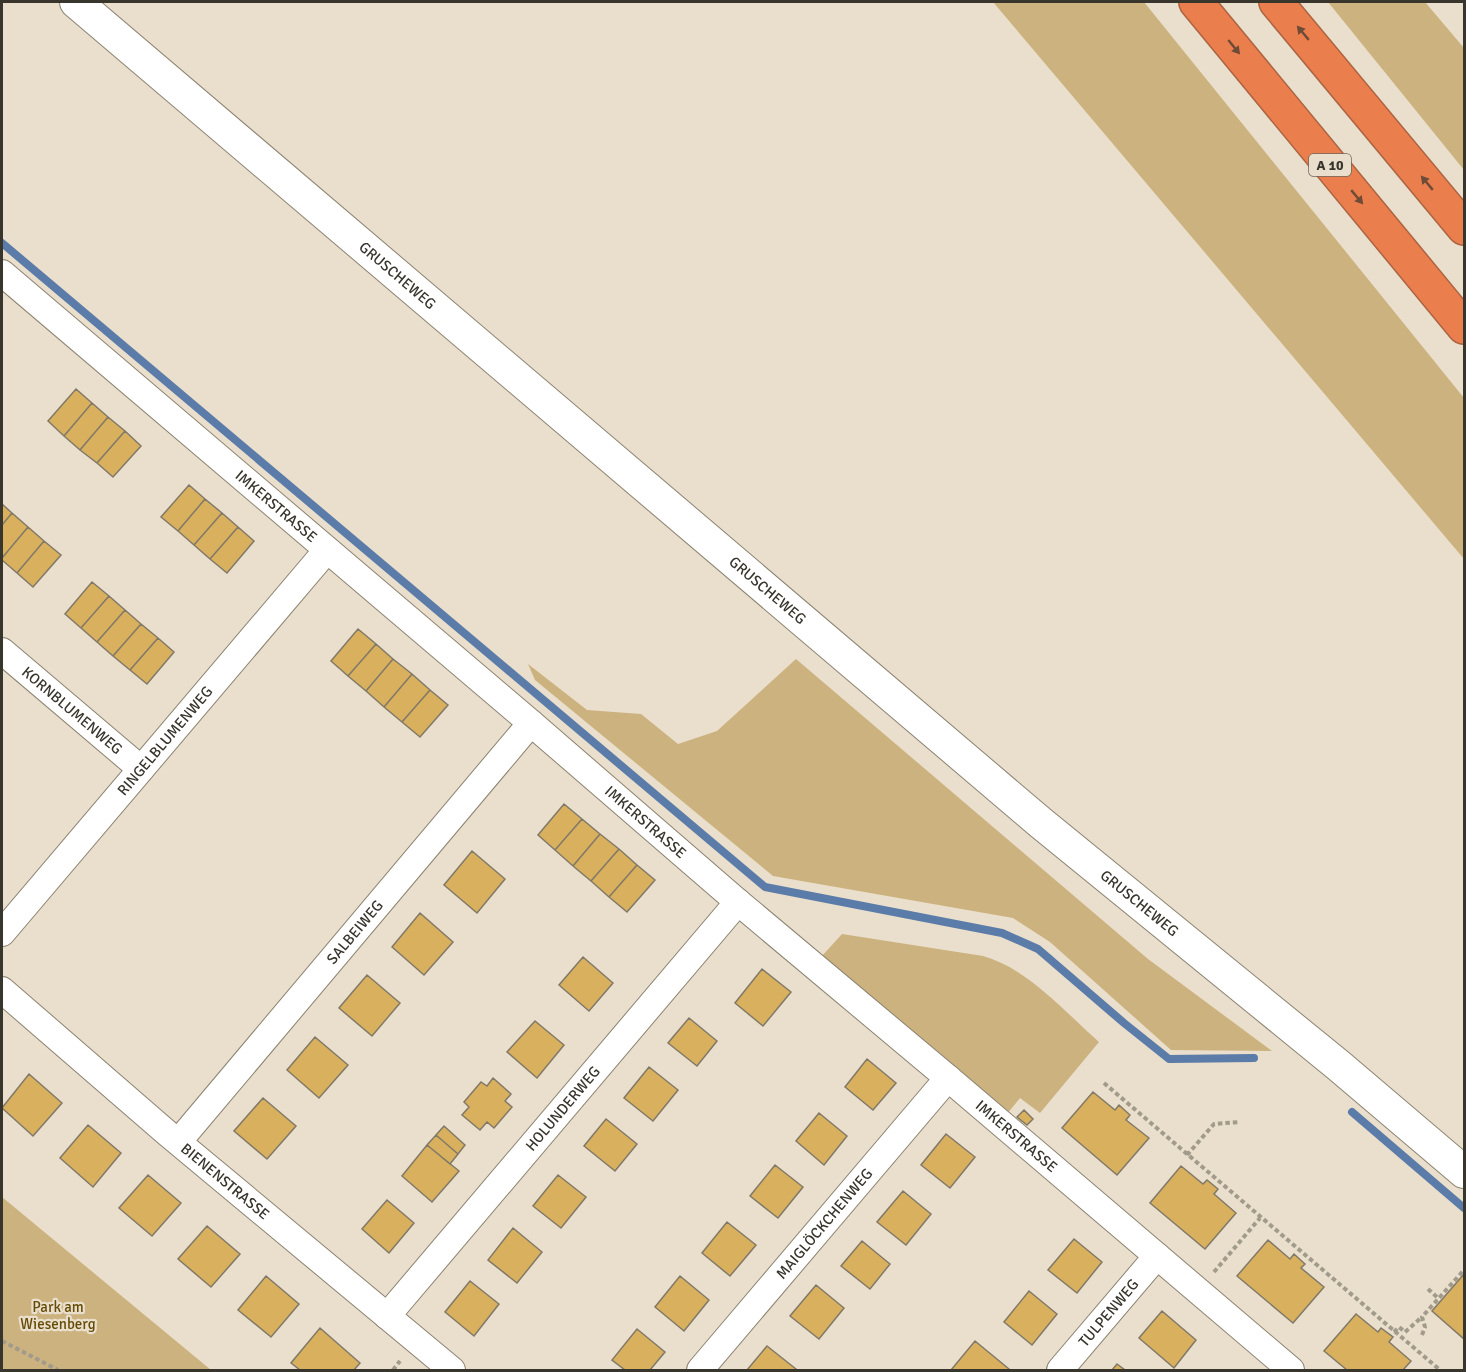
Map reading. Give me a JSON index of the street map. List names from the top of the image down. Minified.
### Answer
{"streets":{"highway":["A 10"],"street":["GRUSCHEWEG","IMKERSTRASSE","KORNBLUMENWEG","RINGELBLUMENWEG","SALBEIWEG","HOLUNDERWEG","BIENENSTRASSE","MAIGLÖCKCHENWEG","TULPENWEG"]},"crossings":[["IMKERSTRASSE","RINGELBLUMENWEG"],["IMKERSTRASSE","SALBEIWEG"],["IMKERSTRASSE","HOLUNDERWEG"],["IMKERSTRASSE","MAIGLÖCKCHENWEG"],["IMKERSTRASSE","TULPENWEG"],["KORNBLUMENWEG","RINGELBLUMENWEG"],["SALBEIWEG","BIENENSTRASSE"],["HOLUNDERWEG","BIENENSTRASSE"]],"parks":["Park am Wiesenberg"]}
